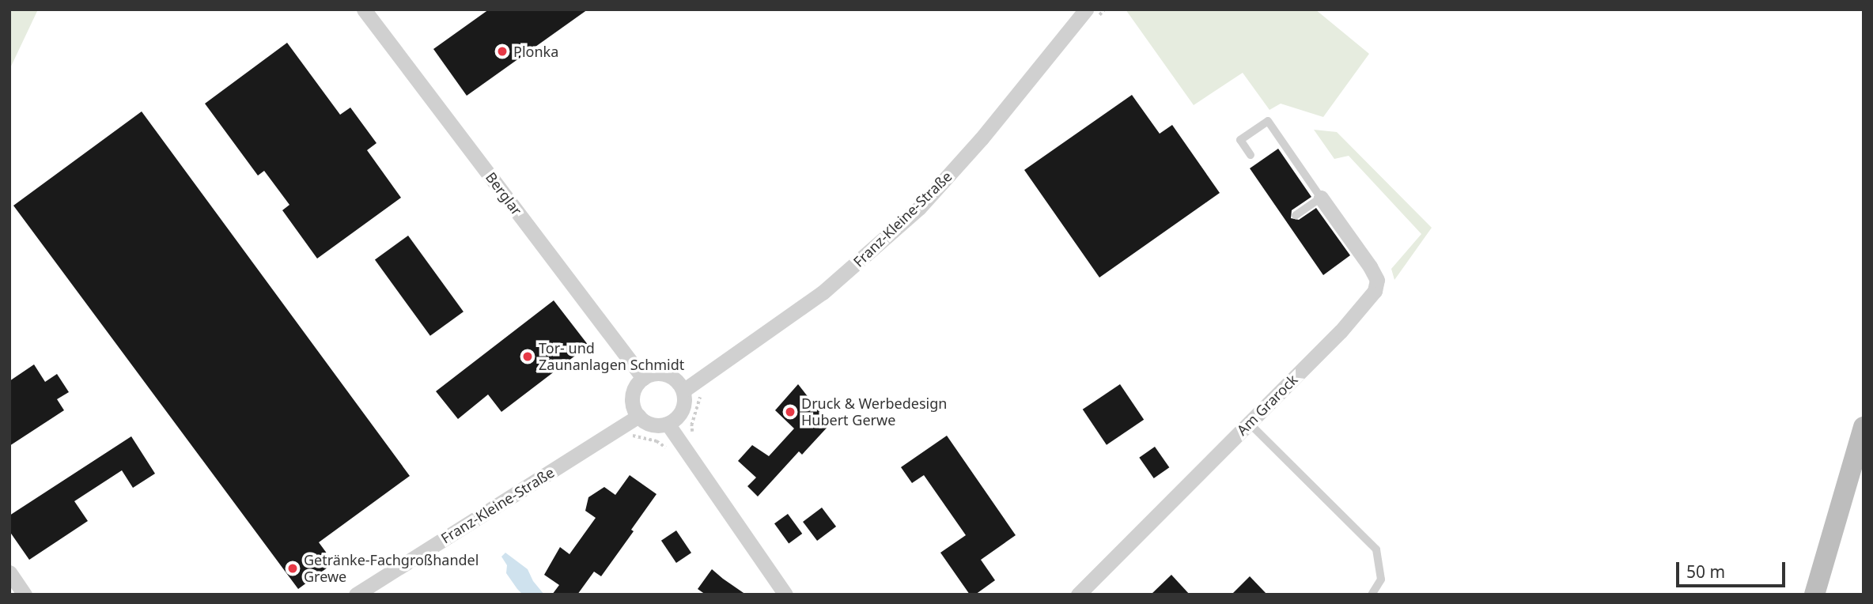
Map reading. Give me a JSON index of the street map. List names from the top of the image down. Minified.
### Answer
{"streets":{"street":["Berglar","Franz-Kleine-Straße","Am Grarock"]},"crossings":[["Berglar","Franz-Kleine-Straße"]],"places":["Plonka","Tor- und Zaunanlagen Schmidt","Druck & Werbedesign Hubert Gerwe","Getränke-Fachgroßhandel Grewe"],"scale_bar":"50 m"}
